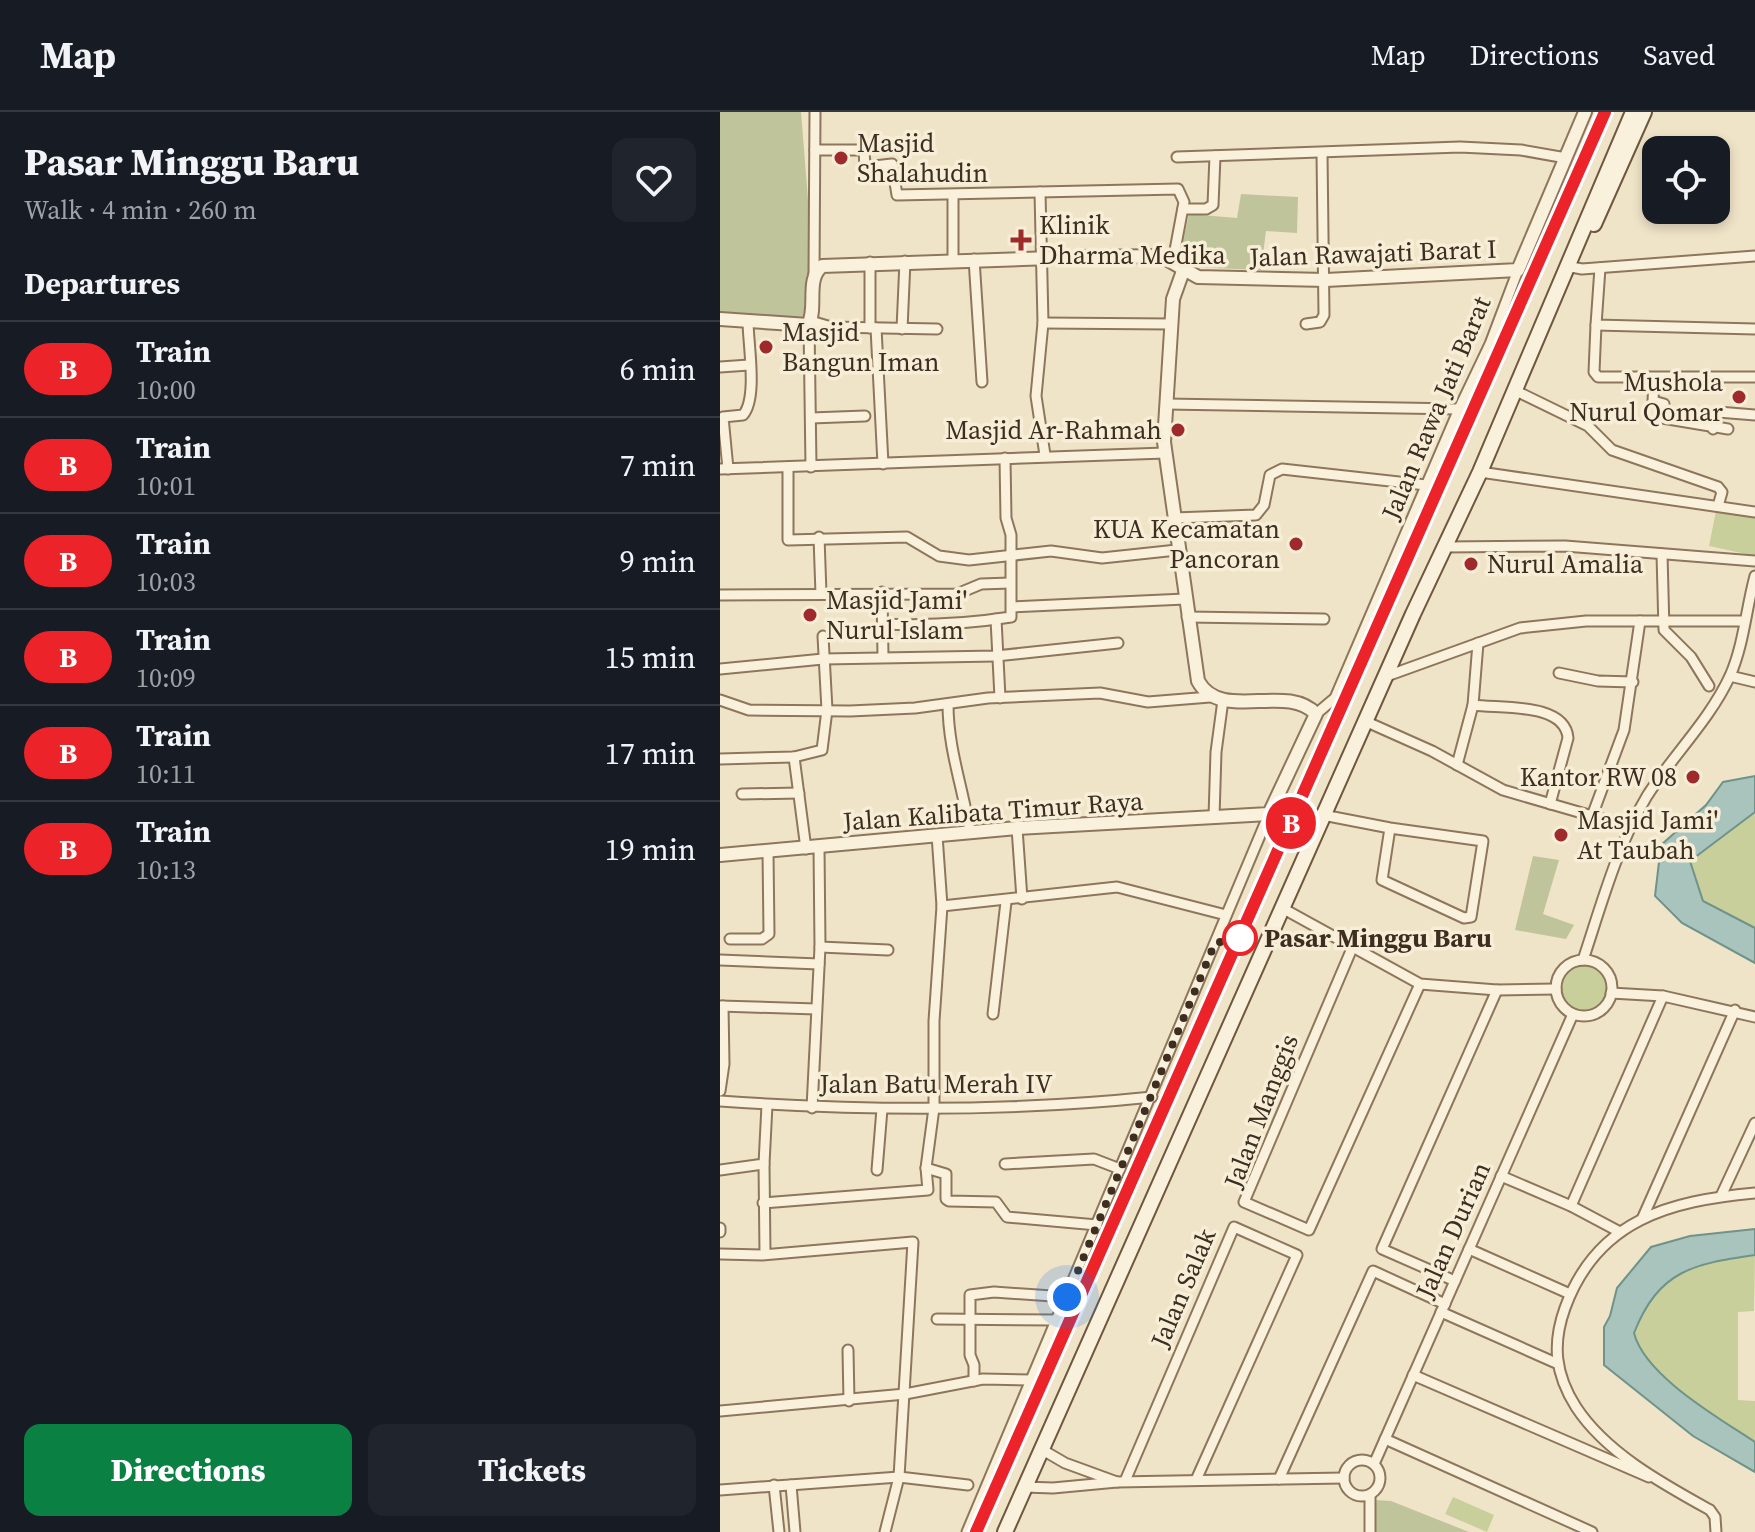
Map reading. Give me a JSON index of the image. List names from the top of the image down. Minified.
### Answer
{"streets":{"street":["Jalan Rawajati Barat I","Jalan Rawa Jati Barat","Jalan Kalibata Timur Raya","Jalan Batu Merah IV","Jalan Manggis","Jalan Durian","Jalan Salak"]},"crossings":[["Jalan Rawajati Barat I","Jalan Rawa Jati Barat"]],"places":{"other":["Masjid Shalahudin","Masjid Bangun Iman","Mushola Nurul Qomar","Masjid Ar-Rahmah","KUA Kecamatan Pancoran","Nurul Amalia","Masjid Jami' Nurul Islam","Kantor RW 08","Masjid Jami' At Taubah","Pasar Minggu Baru"],"health":["Klinik Dharma Medika"]},"page":{"header":"Map","nav":["Map","Directions","Saved"],"heading":[["Pasar Minggu Baru","Walk · 4 min · 260 m"],"Departures"],"on_map":"B","list":[{"mark":"B","name":"Train","note":"10:00","value":"6 min"},{"mark":"B","name":"Train","note":"10:01","value":"7 min"},{"mark":"B","name":"Train","note":"10:03","value":"9 min"},{"mark":"B","name":"Train","note":"10:09","value":"15 min"},{"mark":"B","name":"Train","note":"10:11","value":"17 min"},{"mark":"B","name":"Train","note":"10:13","value":"19 min"}],"buttons":["Directions","Tickets"]}}
